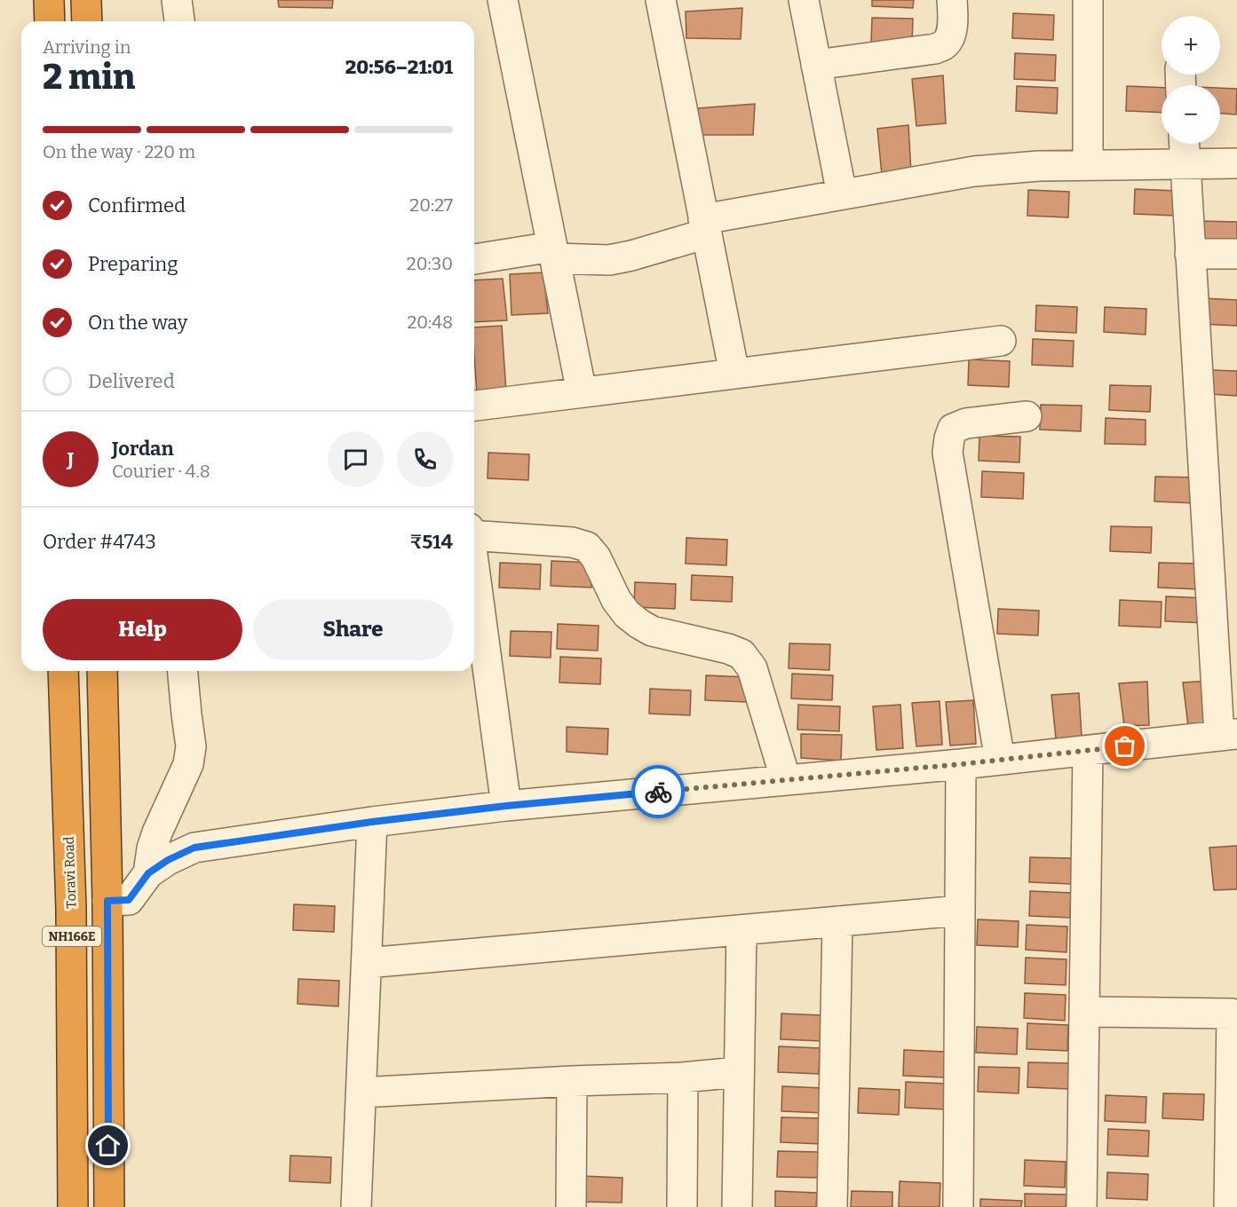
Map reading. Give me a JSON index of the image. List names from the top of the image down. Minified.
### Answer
{"streets":{"highway":["Toravi Road","NH166E"]},"page":{"map_buttons":["+","−"],"heading":["2 min","Arriving in","20:56–21:01"],"panel":["Jordan","Courier · 4.8","Order #4743","₹514"],"bar":"On the way · 220 m","list":[["Confirmed","20:27"],["Preparing","20:30"],["On the way","20:48"],"Delivered"],"round":"J","buttons":["Help","Share"]}}
